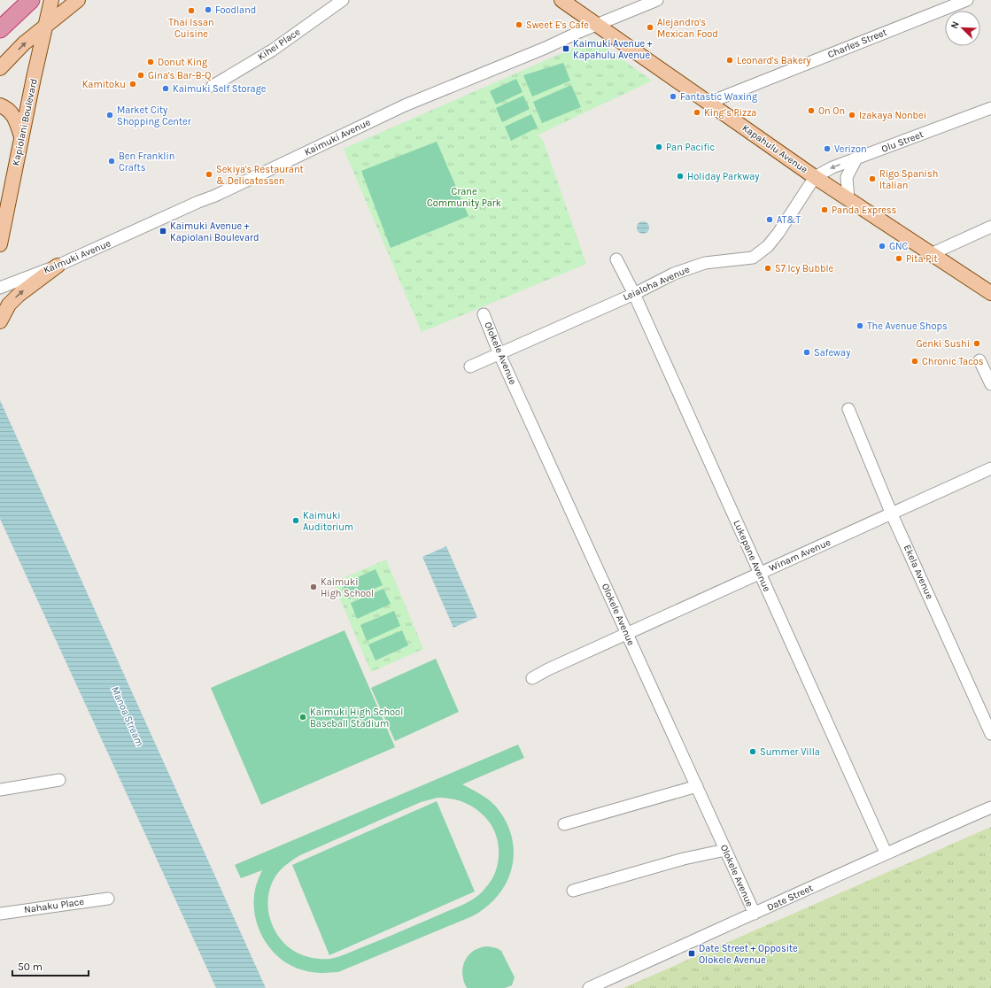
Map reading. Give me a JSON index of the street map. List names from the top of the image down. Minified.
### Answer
{"streets":{"main road":["Kapiolani Boulevard","Kapahulu Avenue"],"street":["Charles Street","Kihei Place","Kaimuki Avenue","Olu Street","Leialoha Avenue","Olokele Avenue","Winam Avenue","Lukepane Avenue","Ekela Avenue","Date Street","Nahaku Place"]},"crossings":[["Charles Street","Kapahulu Avenue"],["Kaimuki Avenue","Kapahulu Avenue"],["Olu Street","Kapahulu Avenue"],["Olu Street","Leialoha Avenue"],["Kapahulu Avenue","Leialoha Avenue"],["Leialoha Avenue","Olokele Avenue"],["Leialoha Avenue","Lukepane Avenue"],["Olokele Avenue","Winam Avenue"],["Olokele Avenue","Date Street"],["Winam Avenue","Lukepane Avenue"],["Winam Avenue","Ekela Avenue"],["Lukepane Avenue","Date Street"]],"water":["Manoa Stream"],"parks":["Crane Community Park"],"places":{"other":["Foodland","Thai Issan Cuisine","Sweet E's Cafe","Alejandro's Mexican Food","Leonard's Bakery","Donut King","Gina's Bar-B-Q","Kamitoku","Kaimuki Self Storage","Fantastic Waxing","On On","King’s Pizza","Market City Shopping Center","Izakaya Nonbei","Pan Pacific","Verizon","Ben Franklin Crafts","Sekiya's Restaurant & Delicatessen","Holiday Parkway","Rigo Spanish Italian","Panda Express","AT&T","GNC","Pita Pit","S7 Icy Bubble","The Avenue Shops","Genki Sushi","Safeway","Chronic Tacos","Kaimuki Auditorium","Kaimuki High School","Kaimuki High School Baseball Stadium","Summer Villa"],"transit":["Kaimuki Avenue + Kapahulu Avenue","Kaimuki Avenue + Kapiolani Boulevard","Date Street + Opposite Olokele Avenue"]},"scale_bar":"50 m","north":"top left"}
